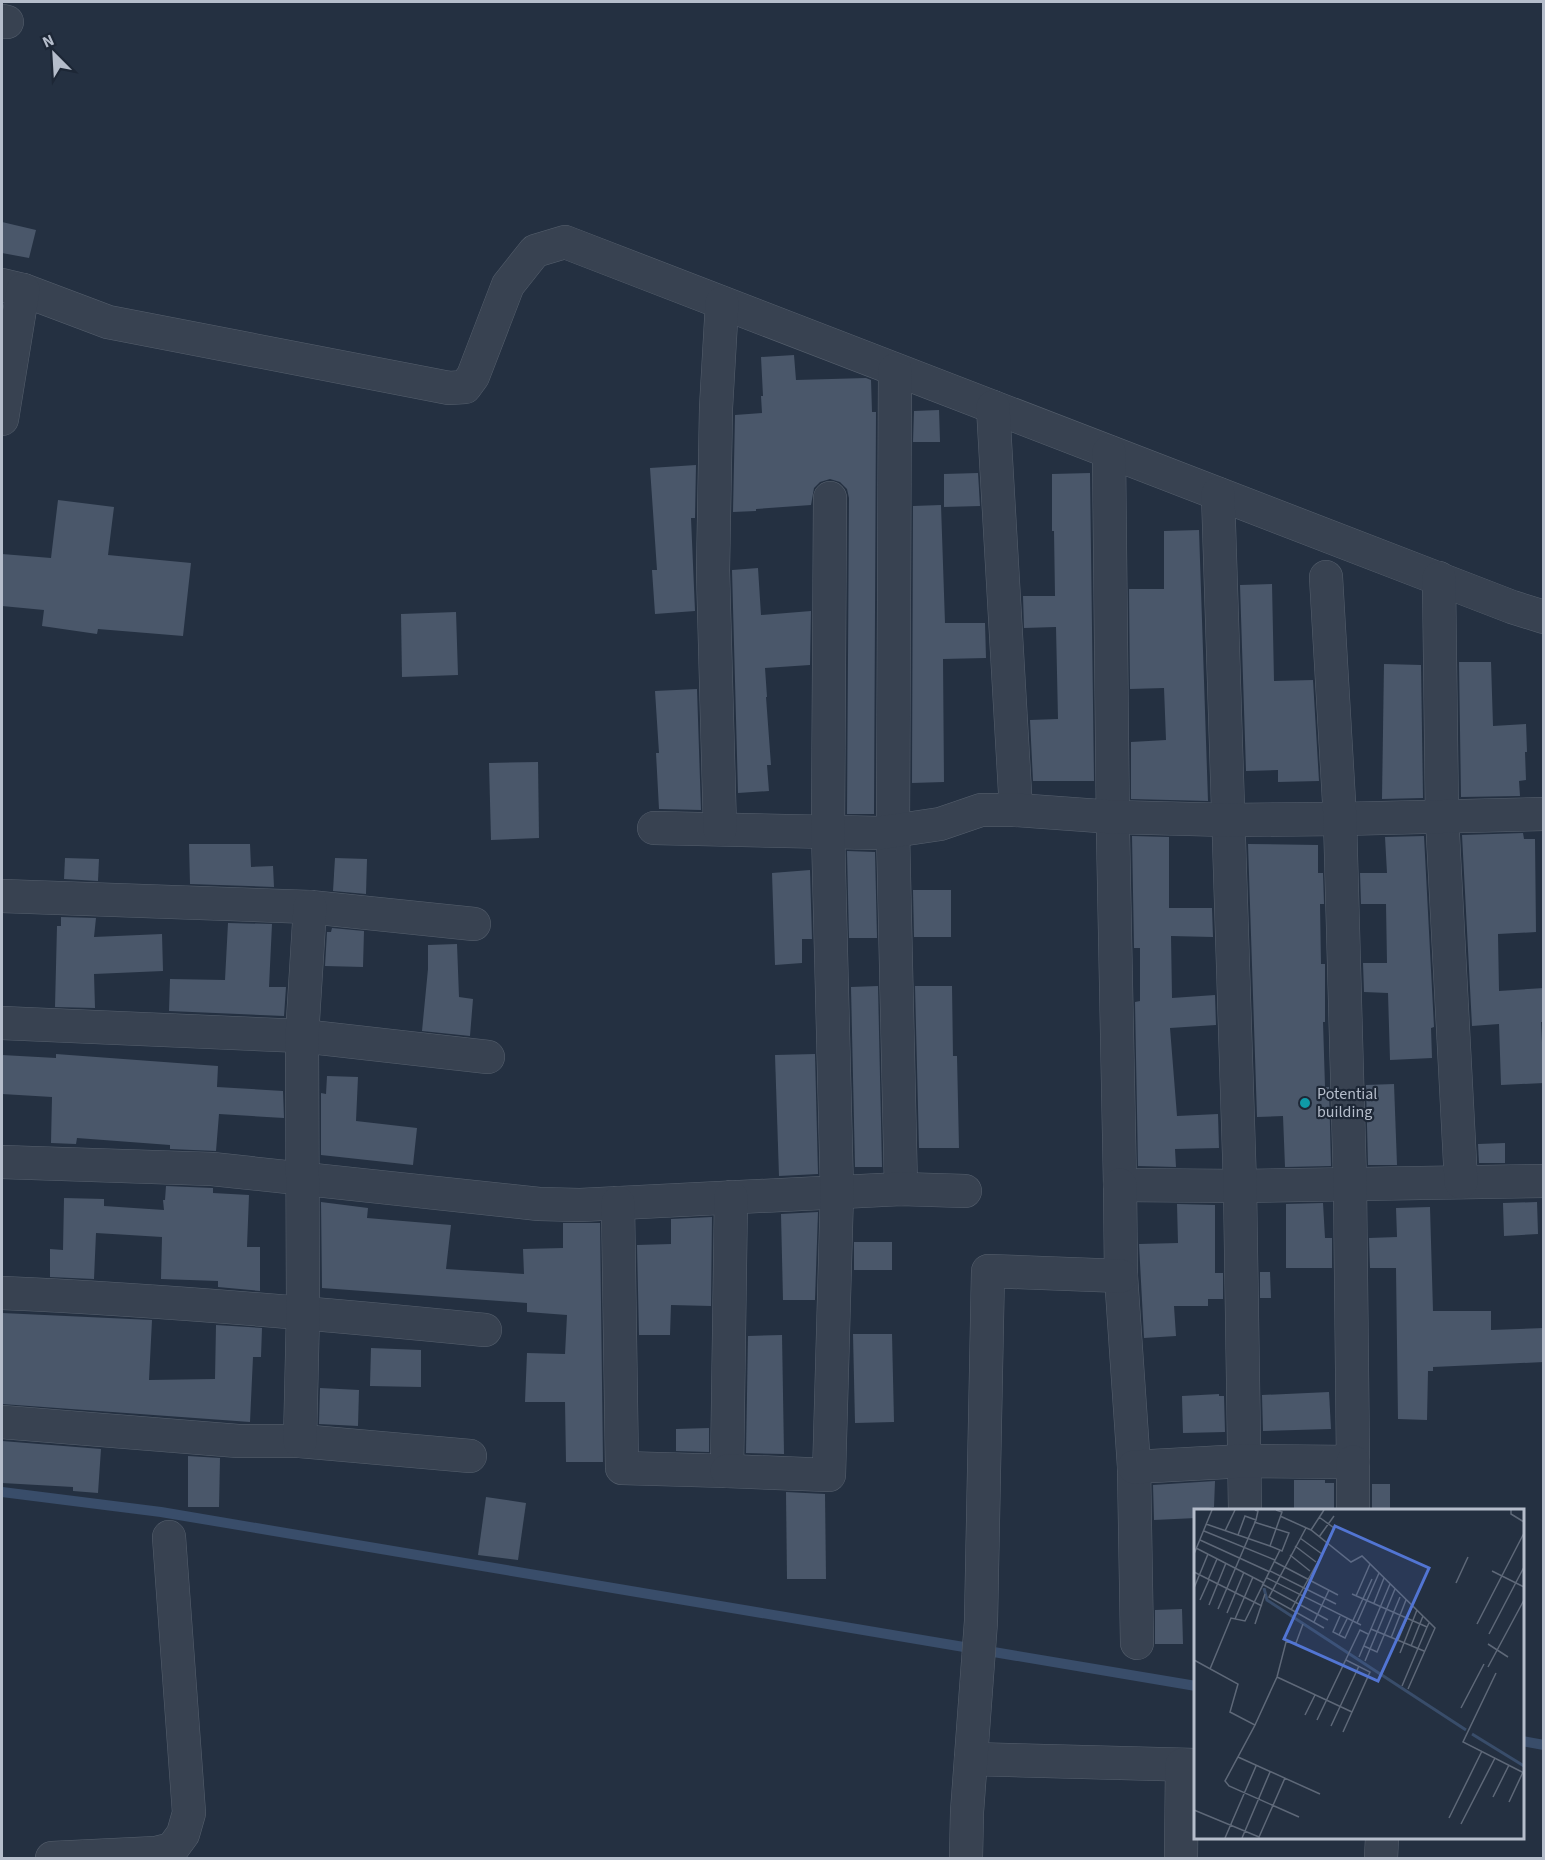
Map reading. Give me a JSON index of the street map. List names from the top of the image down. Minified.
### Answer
{"places":["Potential building"],"north":"top left"}
